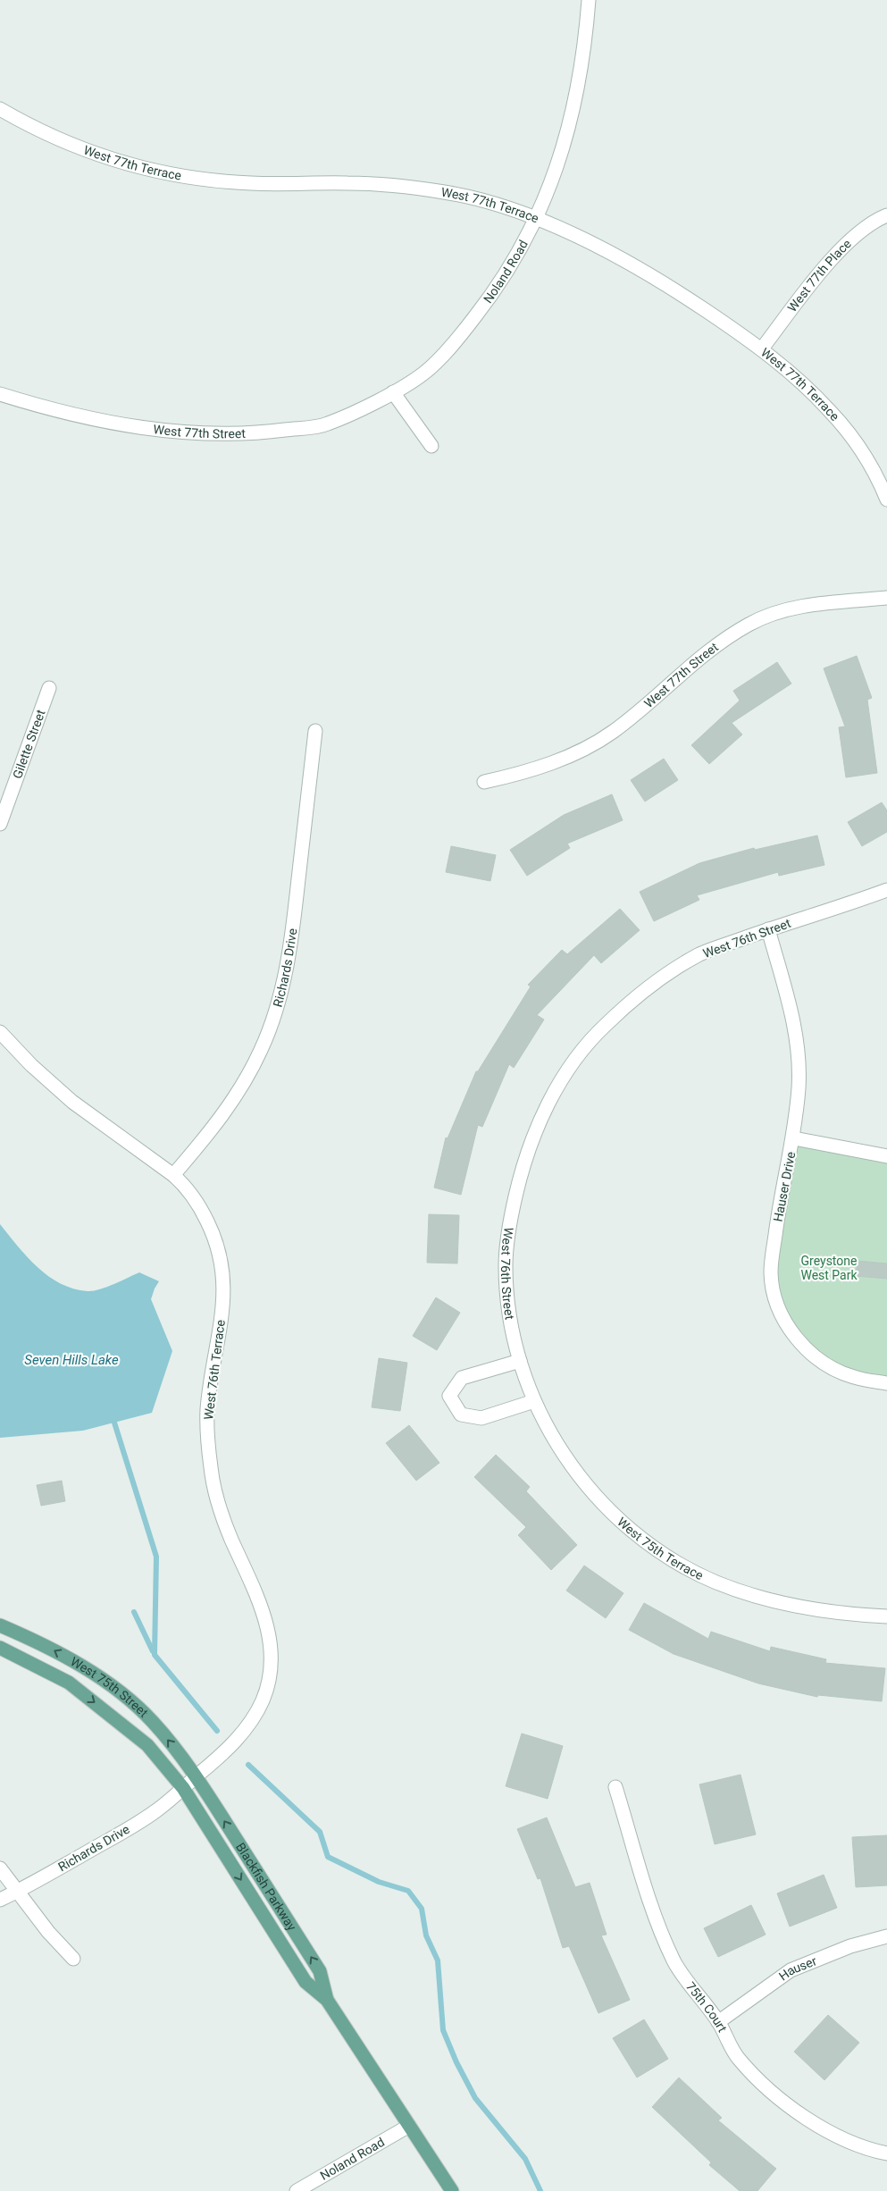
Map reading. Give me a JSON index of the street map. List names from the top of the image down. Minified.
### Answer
{"streets":{"main road":["West 75th Street","Blackfish Parkway"],"street":["West 77th Terrace","Noland Road","West 77th Place","West 77th Street","Gilette Street","West 76th Street","Richards Drive","Hauser Drive","West 76th Terrace","West 75th Terrace","Hauser","75th Court"]},"crossings":[["West 77th Terrace","Noland Road"],["West 77th Terrace","West 77th Place"],["Noland Road","West 77th Street"],["Noland Road","Blackfish Parkway"],["West 76th Street","Hauser Drive"],["West 76th Street","West 75th Terrace"],["Richards Drive","West 76th Terrace"],["Richards Drive","West 75th Street"],["Richards Drive","Blackfish Parkway"],["West 76th Terrace","West 75th Street"],["West 76th Terrace","Blackfish Parkway"],["West 75th Street","Blackfish Parkway"],["Hauser","75th Court"]],"water":["Seven Hills Lake"],"parks":["Greystone West Park"]}
